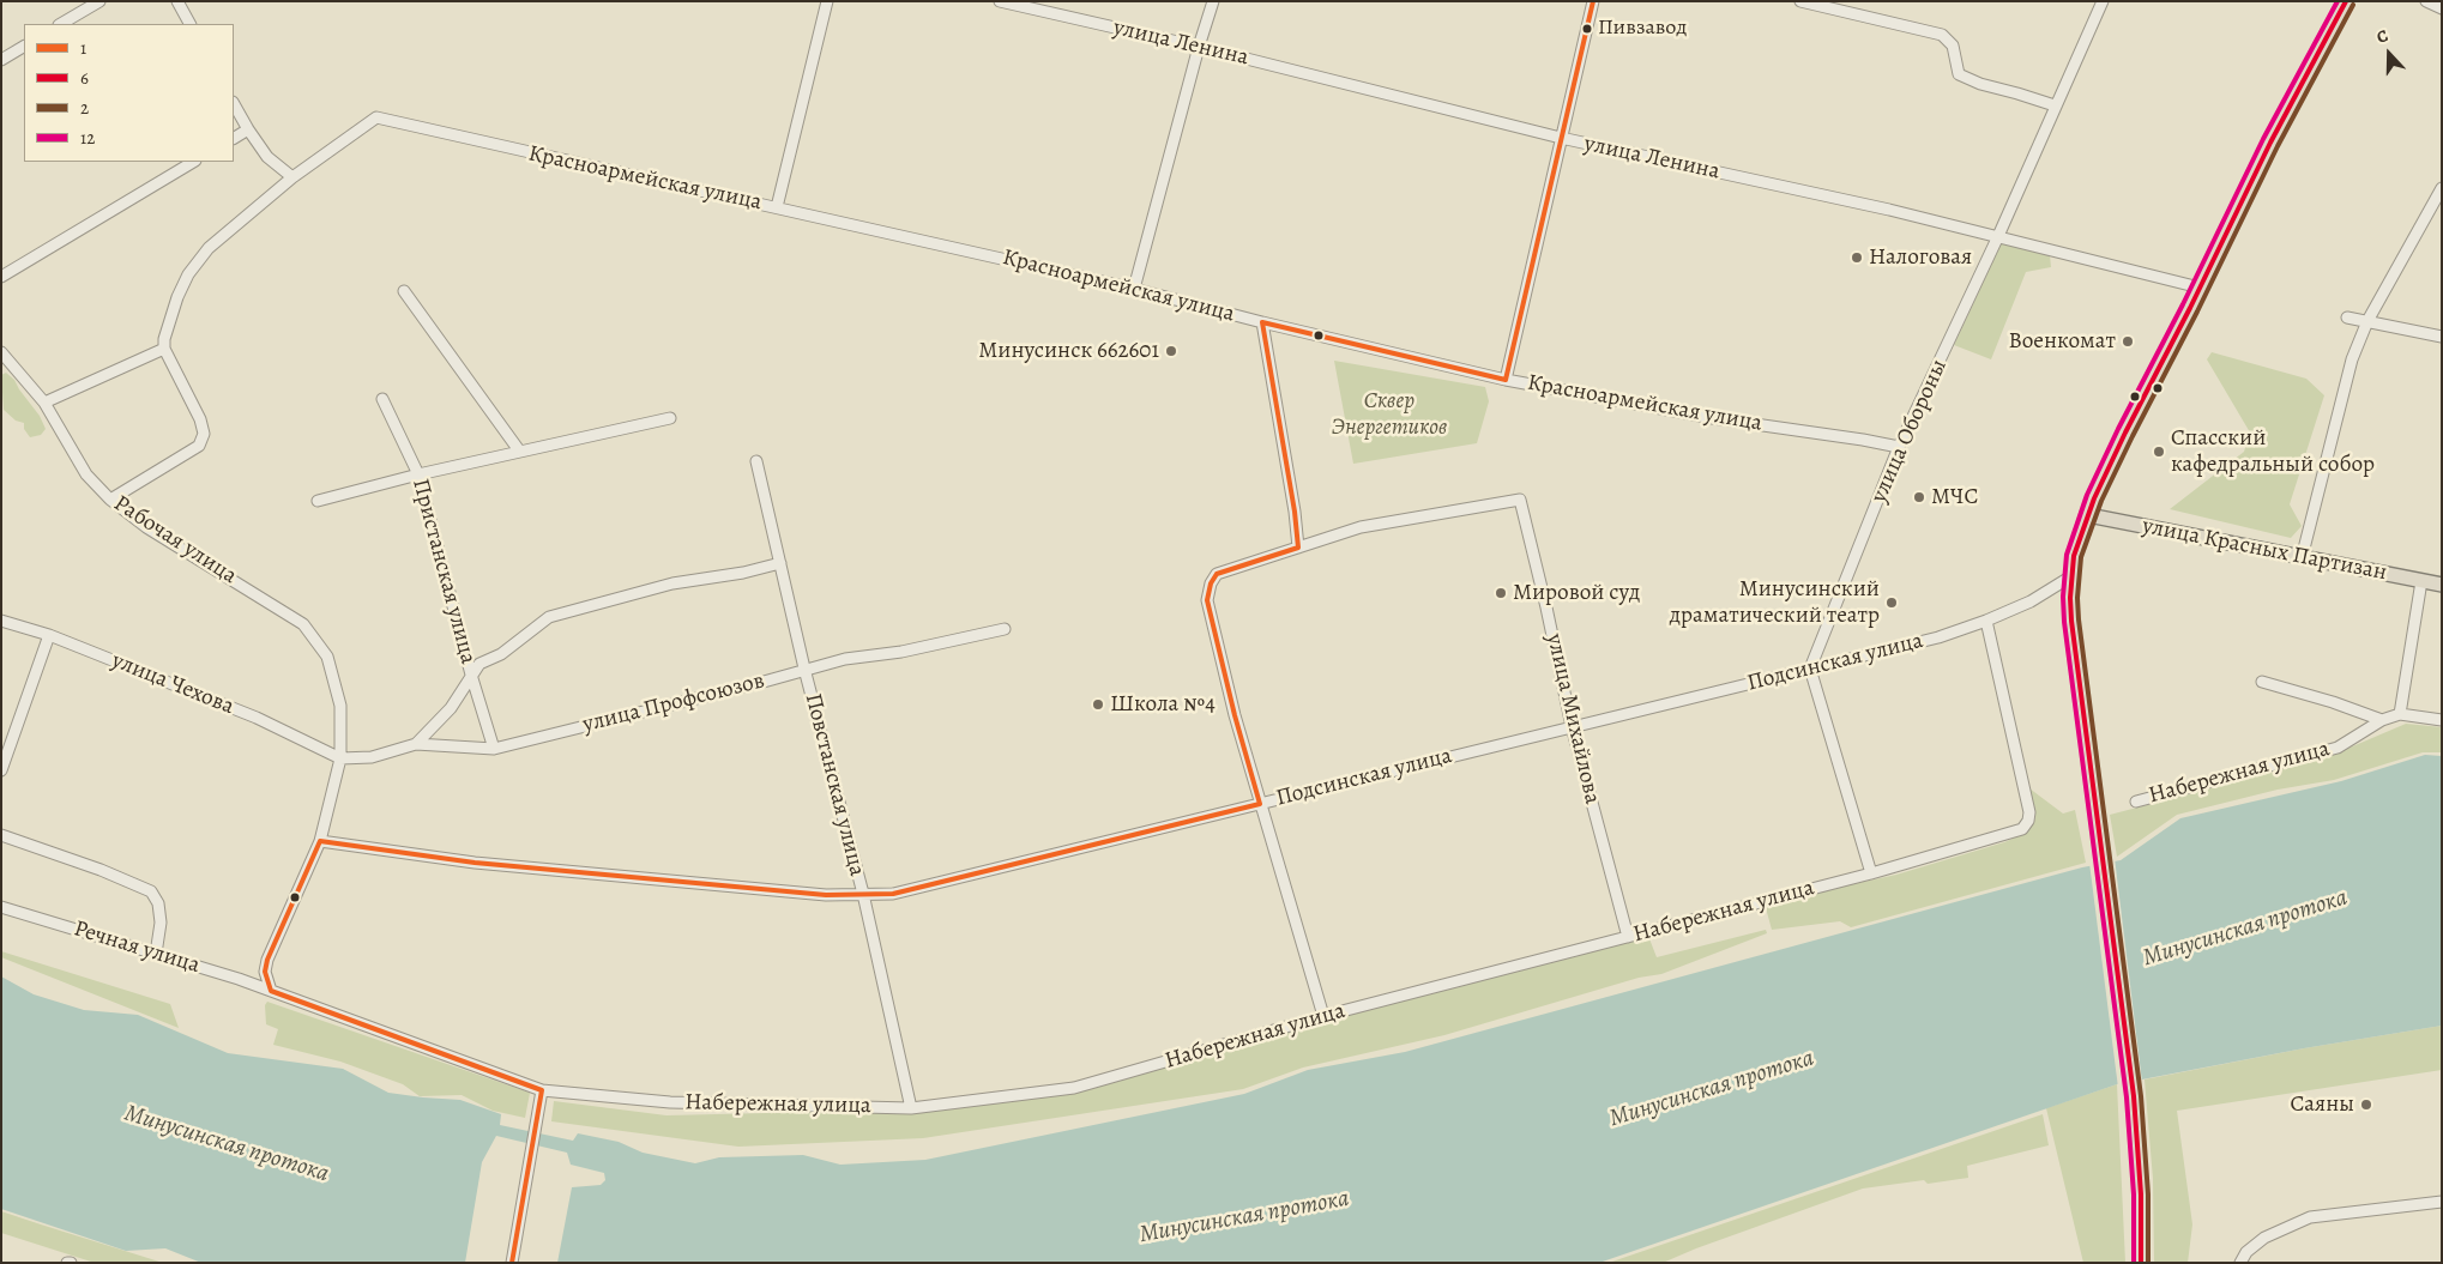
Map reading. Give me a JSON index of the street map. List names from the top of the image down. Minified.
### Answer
{"streets":{"main road":["улица Красных Партизан"],"street":["улица Ленина","Красноармейская улица","улица Обороны","Рабочая улица","Пристанская улица","Подсинская улица","улица Чехова","улица Профсоюзов","улица Михайлова","Набережная улица","Повстанская улица","Речная улица"]},"crossings":[["улица Ленина","улица Обороны"],["Красноармейская улица","улица Обороны"],["улица Обороны","Подсинская улица"],["Рабочая улица","улица Чехова"],["Рабочая улица","улица Профсоюзов"],["Пристанская улица","улица Профсоюзов"],["Подсинская улица","улица Михайлова"],["Подсинская улица","Набережная улица"],["Подсинская улица","Повстанская улица"],["улица Чехова","улица Профсоюзов"],["улица Профсоюзов","Повстанская улица"],["улица Михайлова","Набережная улица"],["Набережная улица","Повстанская улица"],["Набережная улица","Речная улица"]],"water":["Минусинская протока"],"parks":["Сквер Энергетиков"],"places":["Пивзавод","Налоговая","Военкомат","Минусинск 662601","Спасский кафедральный собор","МЧС","Мировой суд","Минусинский драматический театр","Школа №4","Саяны"],"lines":["transit line 1","transit line 6","transit line 12","transit line 2"],"legend":["1","6","2","12"],"north":"top"}
